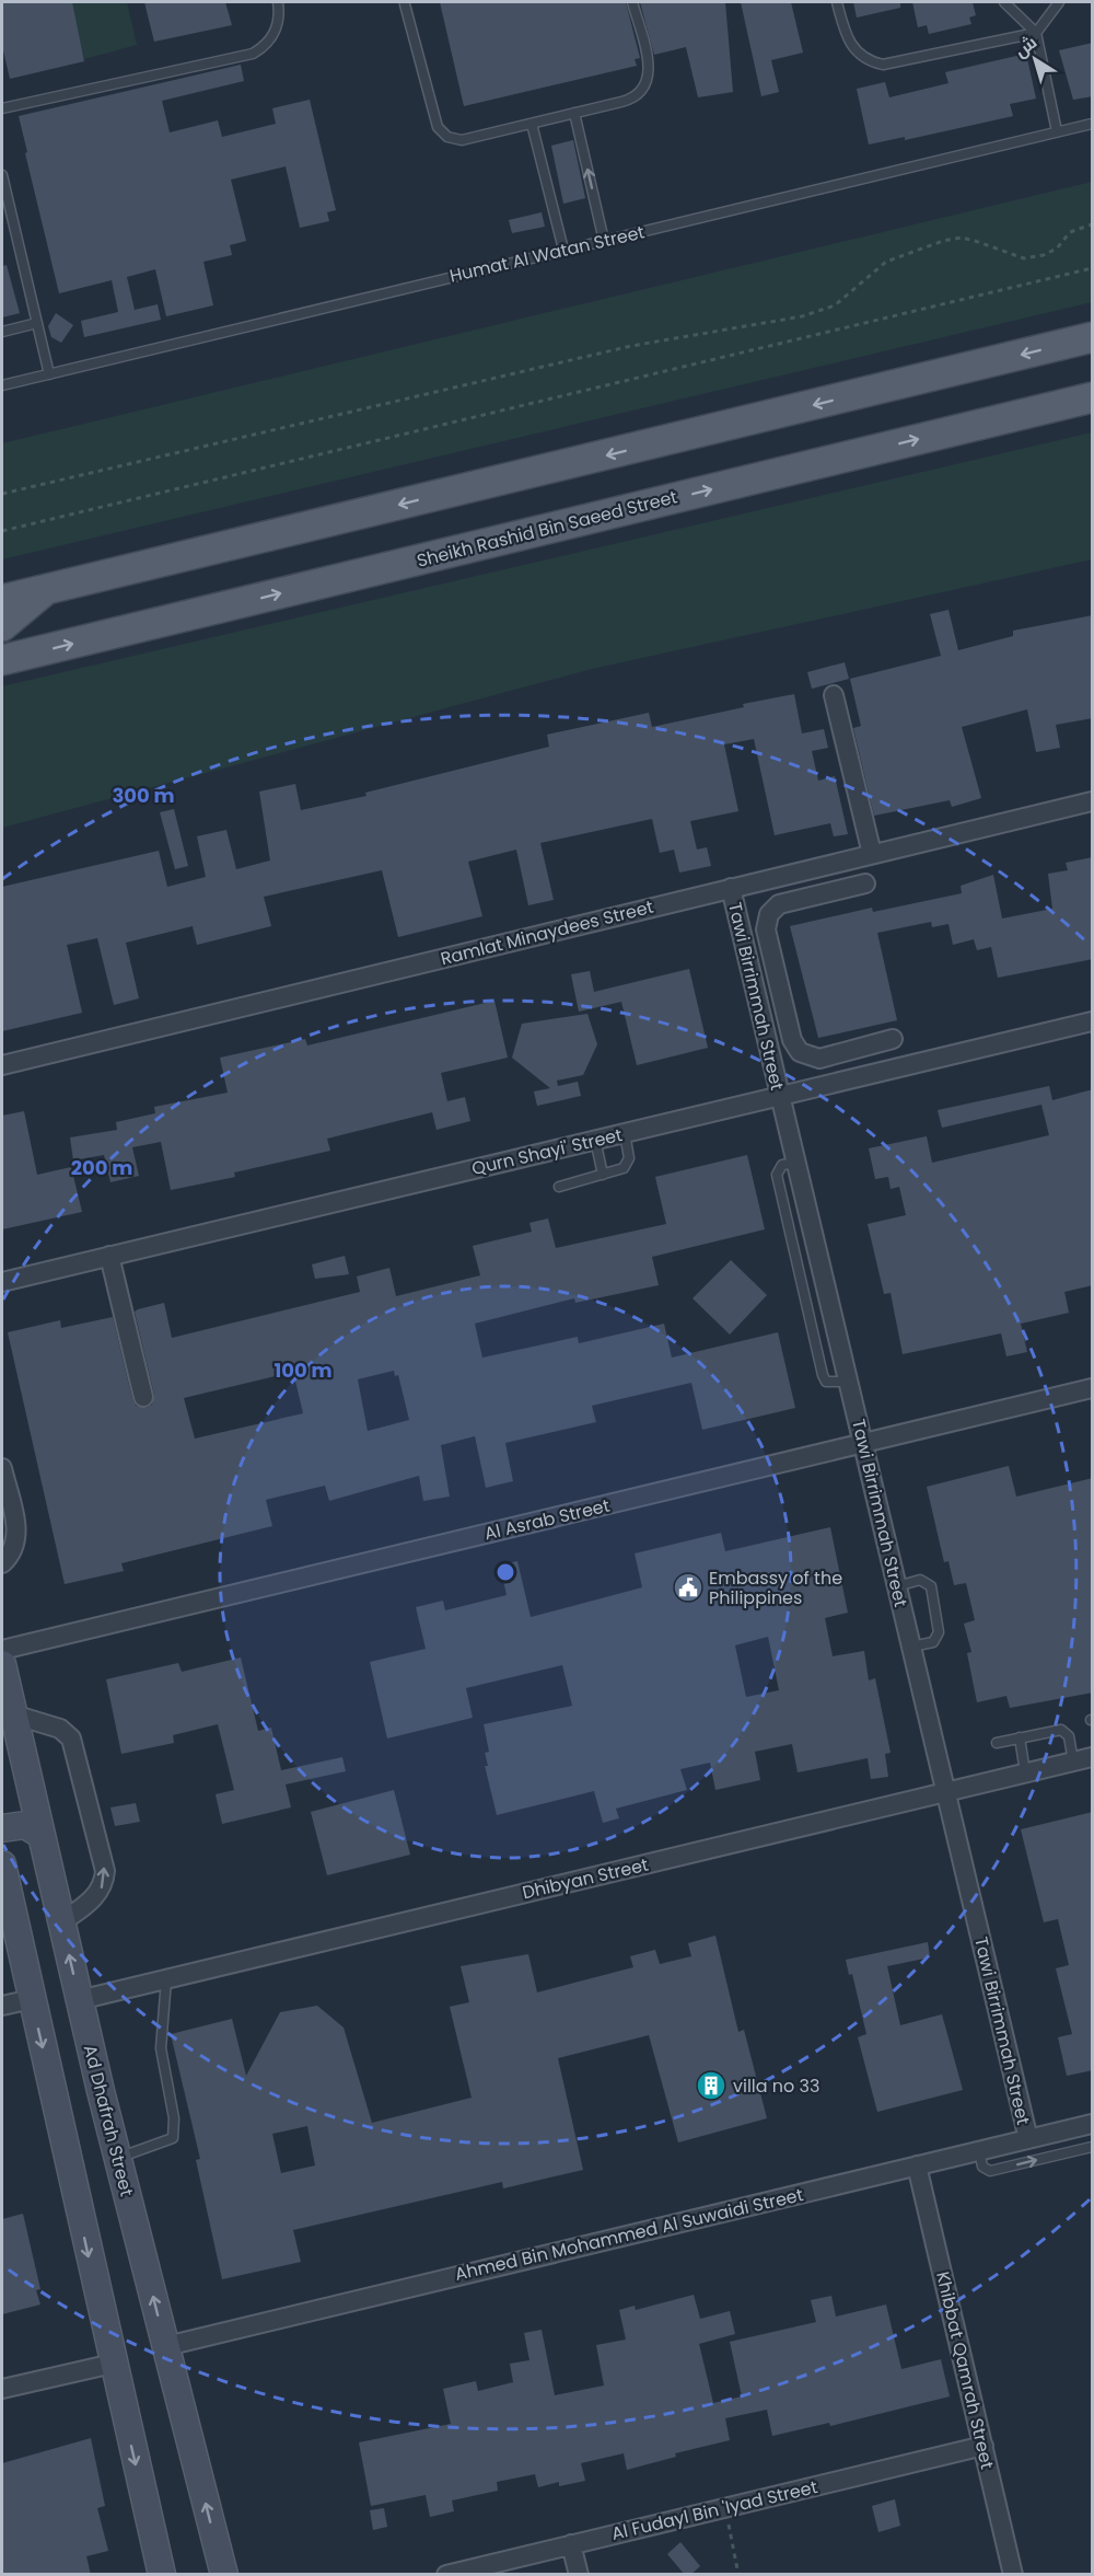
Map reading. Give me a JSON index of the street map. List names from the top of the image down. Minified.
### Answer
{"streets":{"main road":["Sheikh Rashid Bin Saeed Street","Ad Dhafrah Street"],"street":["Ramlat Minaydees Street","Tawi Birrimmah Street","Qurn Shayi' Street","Al Asrab Street","Dhibyan Street","Ahmed Bin Mohammed Al Suwaidi Street","Khibbat Qamrah Street","Al Fudayl Bin 'Iyad Street"],"lane":["Humat Al Watan Street"]},"crossings":[["Ramlat Minaydees Street","Tawi Birrimmah Street"],["Tawi Birrimmah Street","Qurn Shayi' Street"],["Tawi Birrimmah Street","Al Asrab Street"],["Tawi Birrimmah Street","Dhibyan Street"],["Tawi Birrimmah Street","Ahmed Bin Mohammed Al Suwaidi Street"],["Dhibyan Street","Ad Dhafrah Street"],["Ad Dhafrah Street","Ahmed Bin Mohammed Al Suwaidi Street"],["Ahmed Bin Mohammed Al Suwaidi Street","Khibbat Qamrah Street"],["Khibbat Qamrah Street","Al Fudayl Bin 'Iyad Street"]],"places":{"public building":["Embassy of the Philippines"],"building":["villa no 33"]},"north":"top left","rings":["300 m","200 m","100 m"]}
